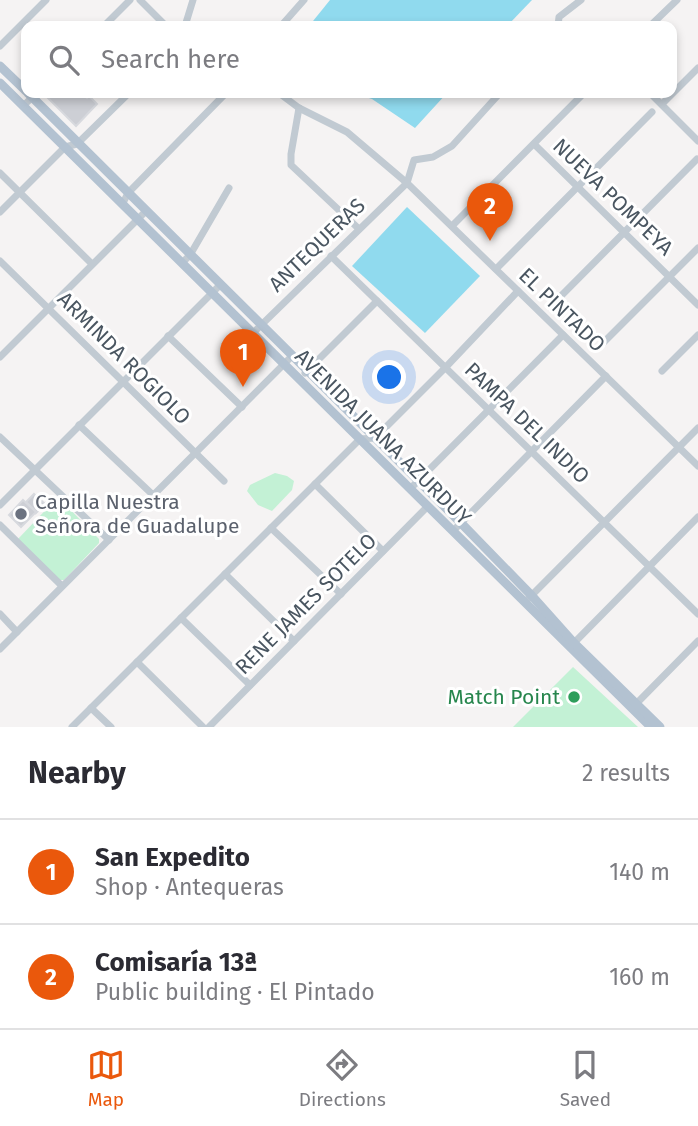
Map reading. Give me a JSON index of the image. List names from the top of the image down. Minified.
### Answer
{"streets":{"main road":["AVENIDA JUANA AZURDUY"],"street":["NUEVA POMPEYA","ANTEQUERAS","EL PINTADO","ARMINDA ROGIOLO","PAMPA DEL INDIO","RENE JAMES SOTELO"]},"crossings":[["ANTEQUERAS","EL PINTADO"],["ANTEQUERAS","PAMPA DEL INDIO"],["ANTEQUERAS","AVENIDA JUANA AZURDUY"],["AVENIDA JUANA AZURDUY","RENE JAMES SOTELO"]],"places":["Capilla Nuestra Señora de Guadalupe","Match Point"],"page":{"search":"Search here","pins":["2","1"],"heading":["Nearby","2 results"],"list":[{"mark":"1","name":"San Expedito","note":"Shop · Antequeras","value":"140 m"},{"mark":"2","name":"Comisaría 13ª","note":"Public building · El Pintado","value":"160 m"}],"nav":["Map","Directions","Saved"]}}
